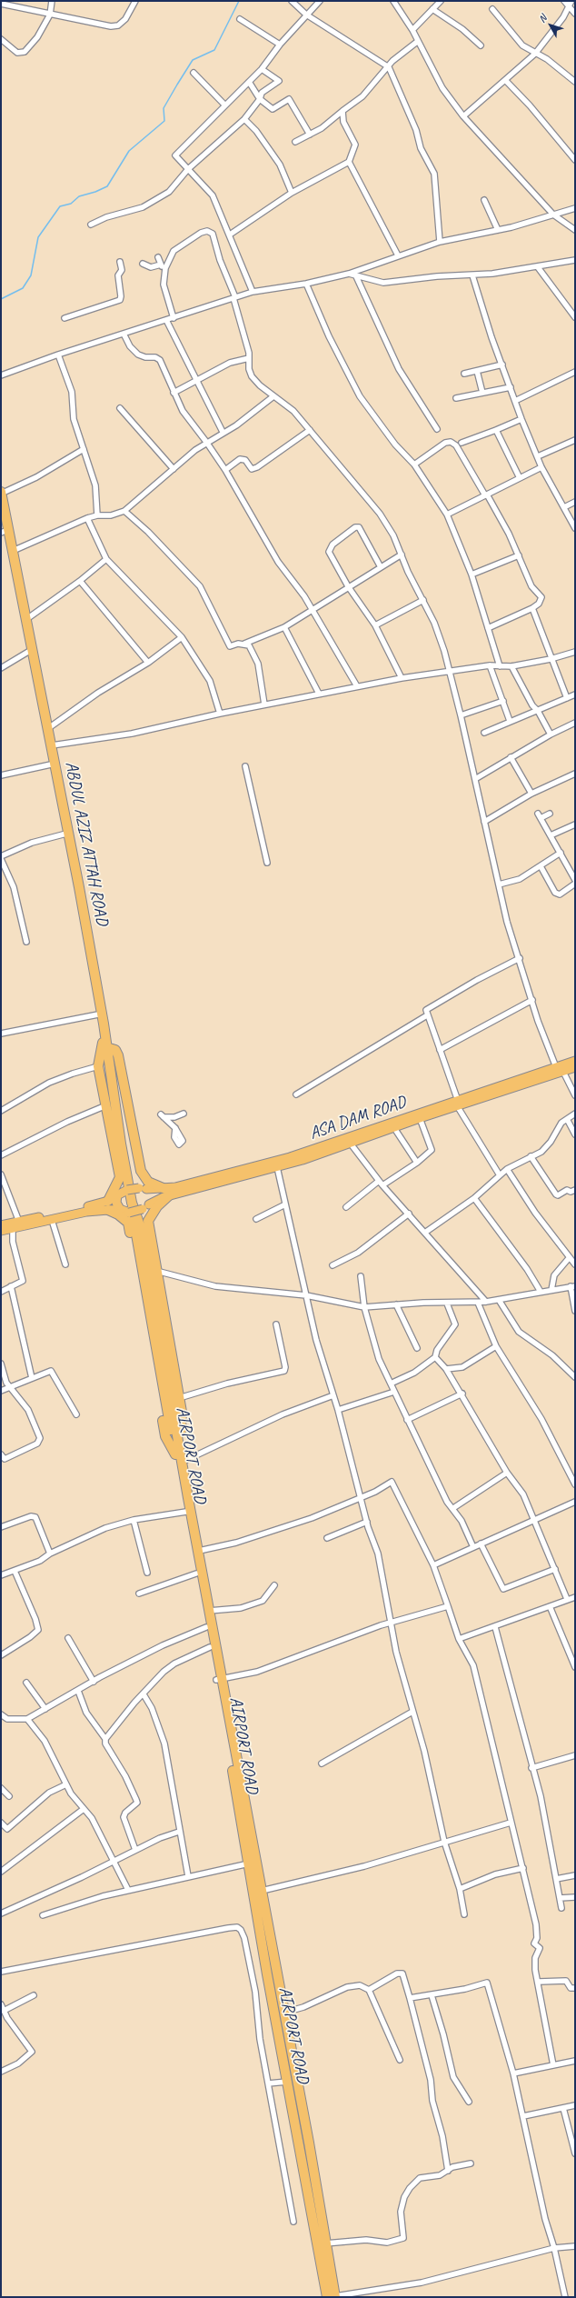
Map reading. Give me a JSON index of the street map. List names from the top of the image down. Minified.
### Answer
{"streets":{"highway":["ABDUL AZIZ ATTAH ROAD","AIRPORT ROAD"],"main road":["ASA DAM ROAD"]},"crossings":[["ABDUL AZIZ ATTAH ROAD","ASA DAM ROAD"],["ABDUL AZIZ ATTAH ROAD","AIRPORT ROAD"],["ASA DAM ROAD","AIRPORT ROAD"]],"north":"top left"}
